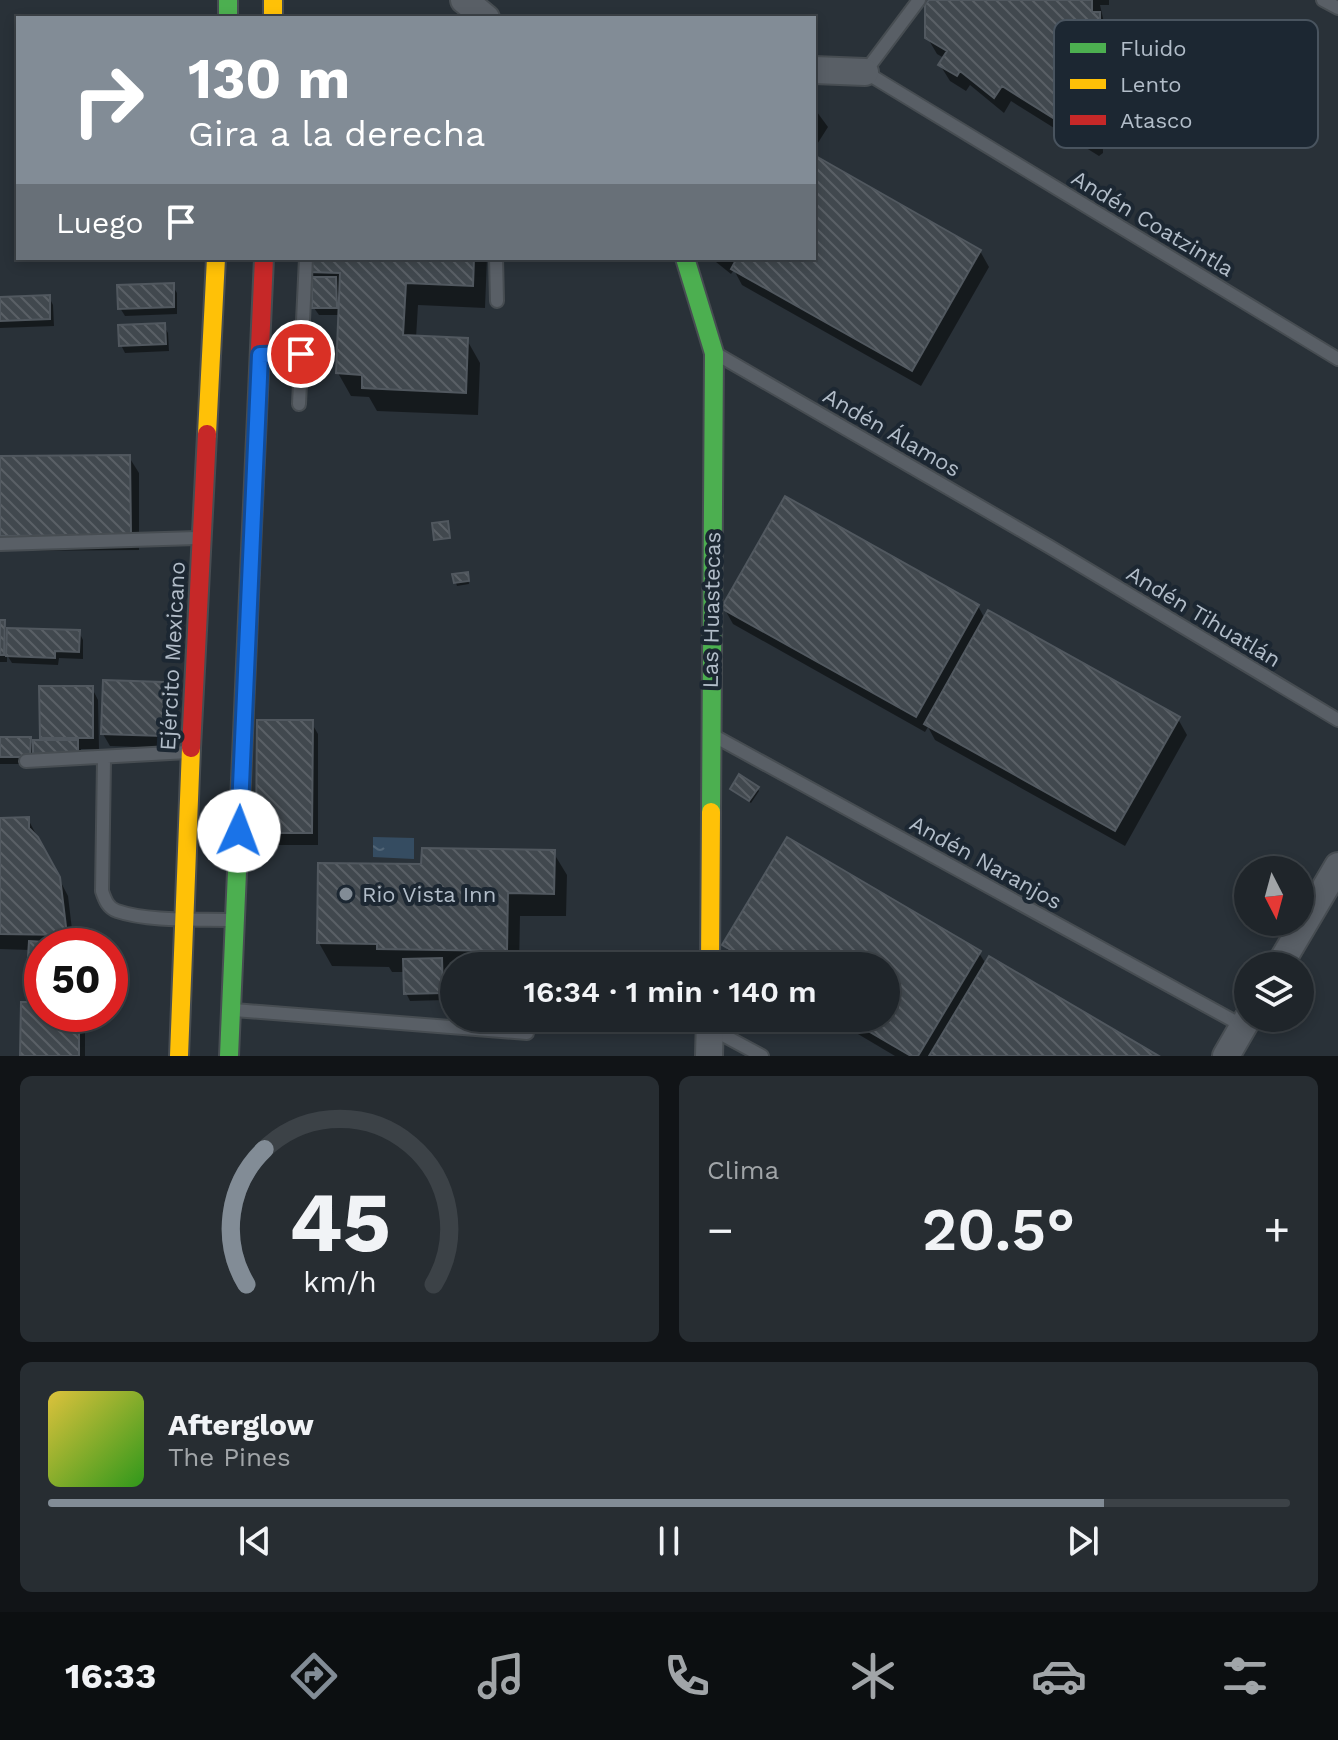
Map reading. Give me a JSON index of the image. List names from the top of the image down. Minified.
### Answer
{"streets":{"main road":["Las Huastecas","Ejército Mexicano"],"lane":["Andén Coatzintla","Andén Álamos","Andén Tihuatlán","Andén Naranjos"]},"crossings":[["Andén Álamos","Las Huastecas"],["Andén Álamos","Andén Tihuatlán"],["Las Huastecas","Andén Naranjos"]],"places":["Rio Vista Inn"],"legend":["Fluido","Lento","Atasco"],"north":"bottom","page":{"turn":["130 m","Gira a la derecha"],"then":"Luego","limit":"50","trip":"16:34 · 1 min · 140 m","tile":"Clima","heat":["−","20.5°","+"],"song":["Afterglow","The Pines"],"tabs":"16:33","gauge":["45","km/h"]}}
